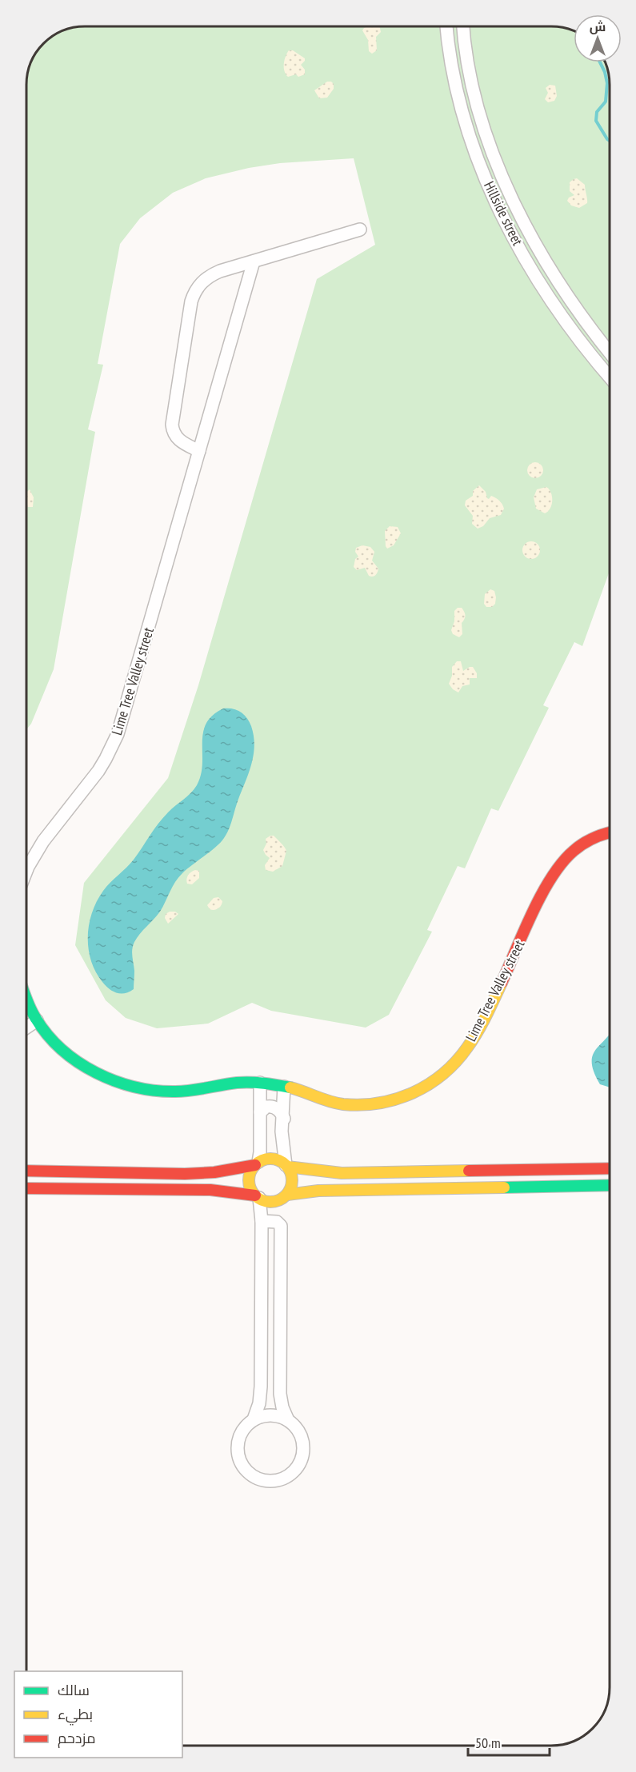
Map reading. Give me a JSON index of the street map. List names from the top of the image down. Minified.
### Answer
{"streets":{"street":["Hillside street","Lime Tree Valley street"]},"legend":["سالك","بطيء","مزدحم"],"scale_bar":"50 m","north":"top"}
